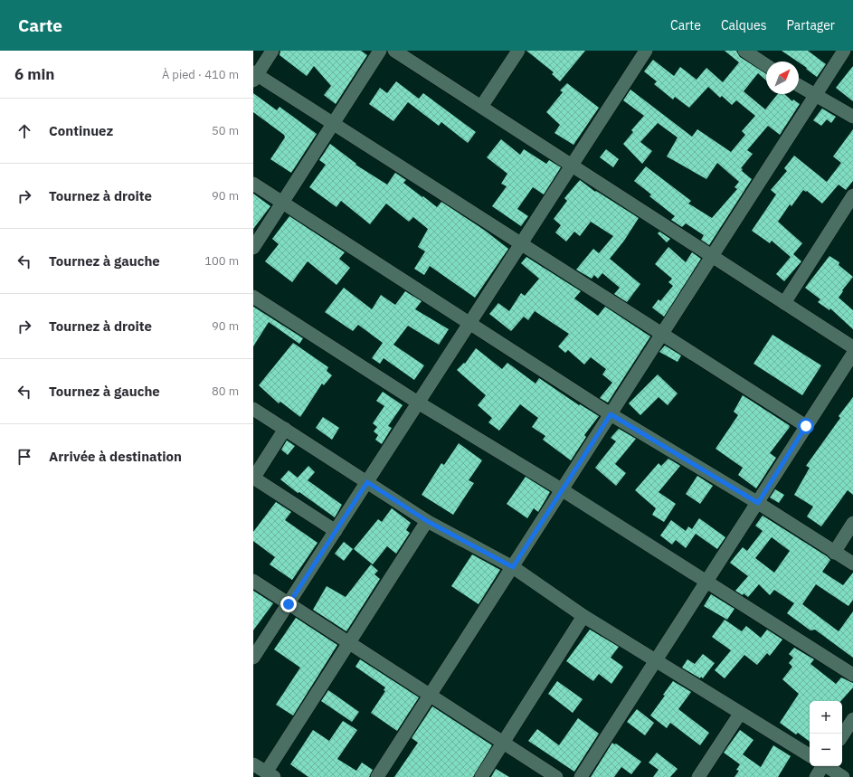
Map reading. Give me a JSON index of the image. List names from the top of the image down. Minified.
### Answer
{"north":"top right","page":{"header":"Carte","nav":["Carte","Calques","Partager"],"heading":["6 min","À pied · 410 m"],"list":[["Continuez","50 m"],["Tournez à droite","90 m"],["Tournez à gauche","100 m"],["Tournez à droite","90 m"],["Tournez à gauche","80 m"],"Arrivée à destination"],"map_buttons":["+","−"]}}
